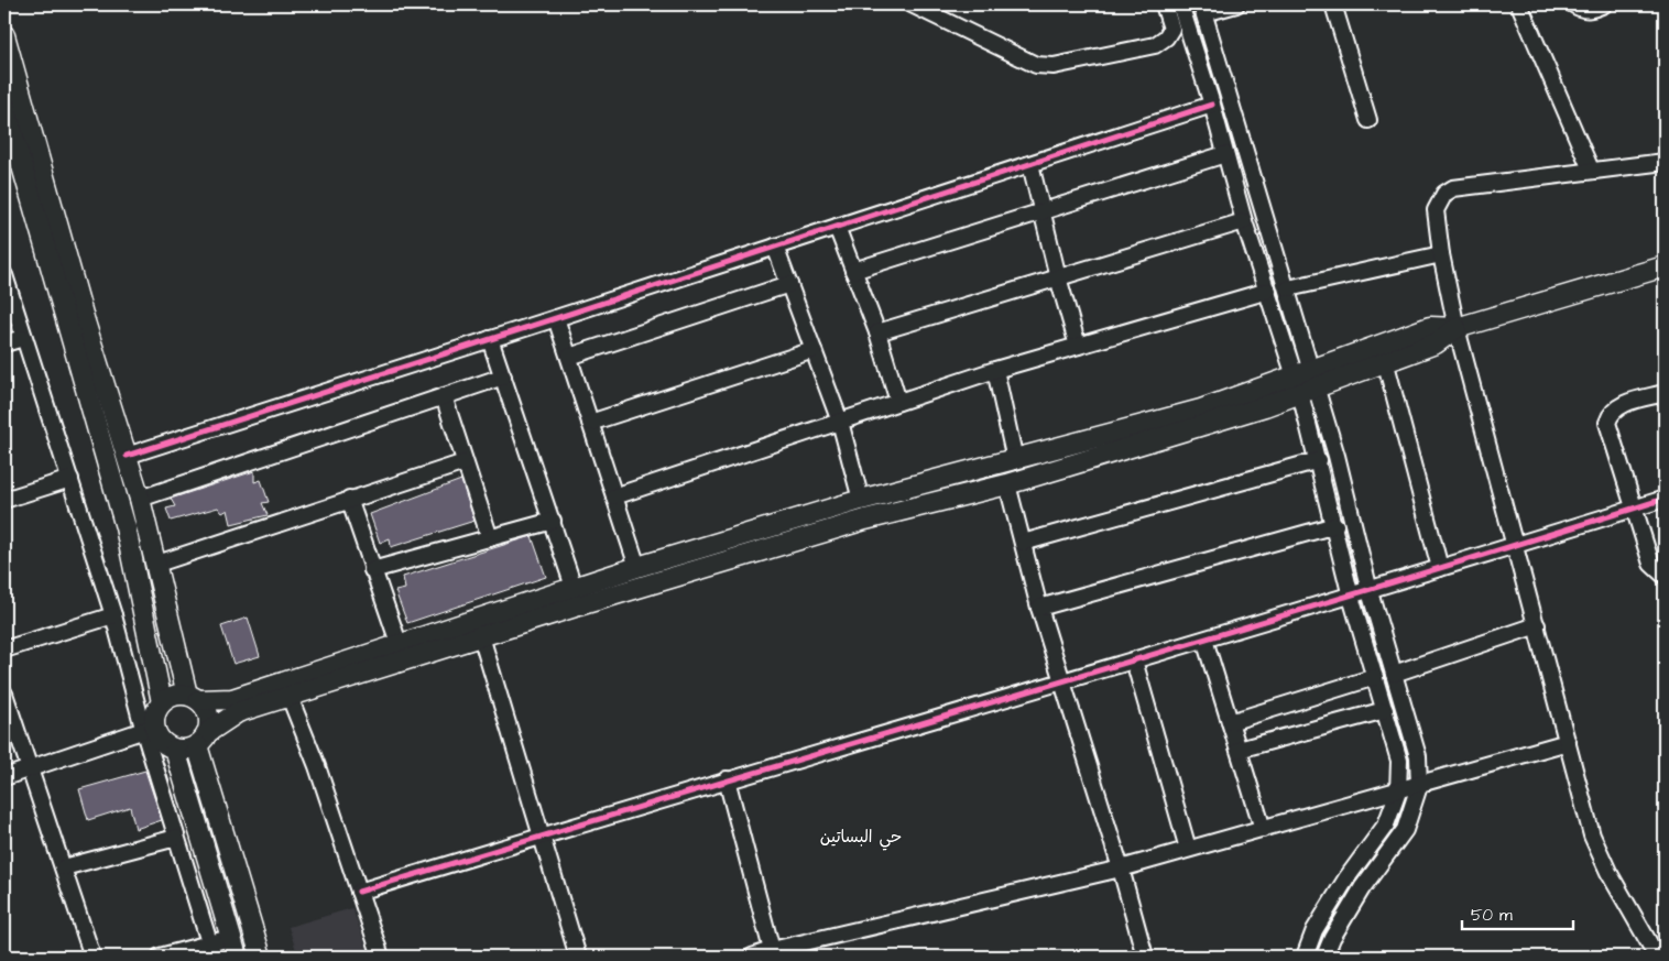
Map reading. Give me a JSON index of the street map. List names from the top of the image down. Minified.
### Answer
{"districts":["حي البساتين"],"scale_bar":"50 m"}
